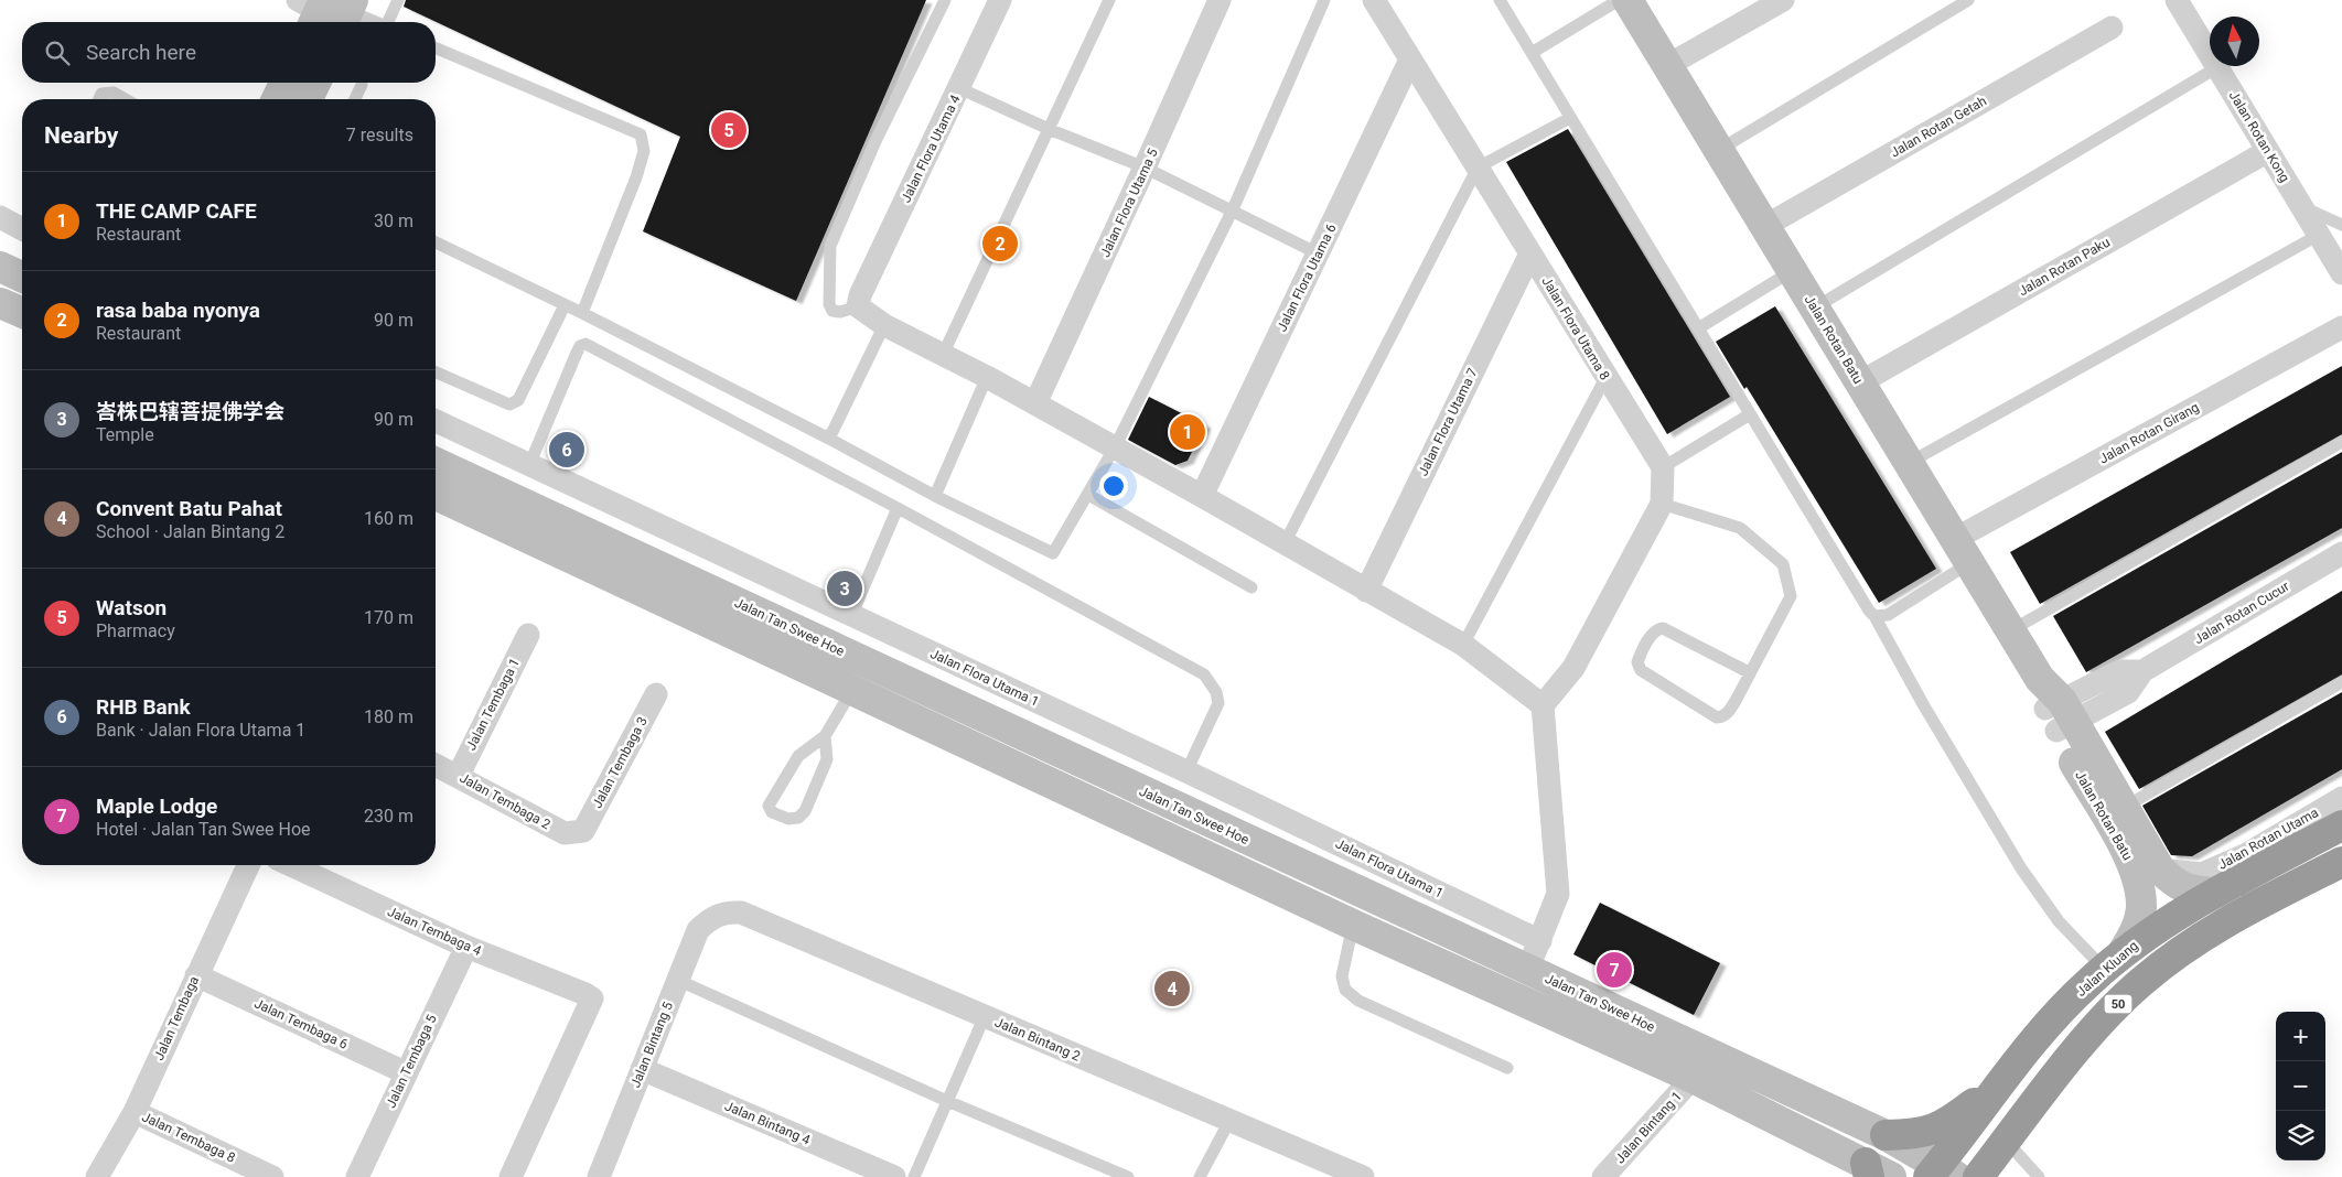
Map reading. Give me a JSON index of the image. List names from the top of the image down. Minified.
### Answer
{"streets":{"highway":["Jalan Kluang","50"],"main road":["Jalan Rotan Batu","Jalan Tan Swee Hoe"],"street":["Jalan Rotan Getah","Jalan Rotan Kong","Jalan Flora Utama 4","Jalan Flora Utama 5","Jalan Rotan Paku","Jalan Flora Utama 6","Jalan Flora Utama 8","Jalan Flora Utama 7","Jalan Rotan Girang","Jalan Rotan Cucur","Jalan Flora Utama 1","Jalan Tembaga 1","Jalan Tembaga 3","Jalan Tembaga 2","Jalan Rotan Utama","Jalan Tembaga 4","Jalan Tembaga","Jalan Tembaga 6","Jalan Bintang 2","Jalan Bintang 5","Jalan Tembaga 5","Jalan Bintang 4","Jalan Bintang 1","Jalan Tembaga 8"]},"crossings":[["Jalan Rotan Getah","Jalan Rotan Batu"],["Jalan Rotan Kong","Jalan Rotan Paku"],["Jalan Rotan Paku","Jalan Rotan Batu"],["Jalan Flora Utama 6","Jalan Flora Utama 8"],["Jalan Flora Utama 8","Jalan Flora Utama 7"],["Jalan Rotan Batu","Jalan Rotan Girang"],["Jalan Rotan Batu","Jalan Rotan Cucur"],["Jalan Rotan Batu","Jalan Rotan Utama"],["Jalan Rotan Batu","Jalan Kluang"],["Jalan Tan Swee Hoe","Jalan Kluang"],["Jalan Tan Swee Hoe","Jalan Bintang 1"],["Jalan Tembaga 1","Jalan Tembaga 2"],["Jalan Tembaga 3","Jalan Tembaga 2"],["Jalan Tembaga 4","Jalan Tembaga 5"],["Jalan Tembaga","Jalan Tembaga 6"],["Jalan Tembaga","Jalan Tembaga 8"],["Jalan Tembaga 6","Jalan Tembaga 5"],["Jalan Bintang 2","Jalan Bintang 5"],["Jalan Bintang 5","Jalan Bintang 4"]],"north":"top","page":{"search":"Search here","heading":["Nearby","7 results"],"pins":["5","2","1","6","3","7","4"],"list":[{"mark":"1","name":"THE CAMP CAFE","note":"Restaurant","value":"30 m"},{"mark":"2","name":"rasa baba nyonya","note":"Restaurant","value":"90 m"},{"mark":"3","name":"峇株巴辖菩提佛学会","note":"Temple","value":"90 m"},{"mark":"4","name":"Convent Batu Pahat","note":"School · Jalan Bintang 2","value":"160 m"},{"mark":"5","name":"Watson","note":"Pharmacy","value":"170 m"},{"mark":"6","name":"RHB Bank","note":"Bank · Jalan Flora Utama 1","value":"180 m"},{"mark":"7","name":"Maple Lodge","note":"Hotel · Jalan Tan Swee Hoe","value":"230 m"}],"map_buttons":["+","−"]}}
